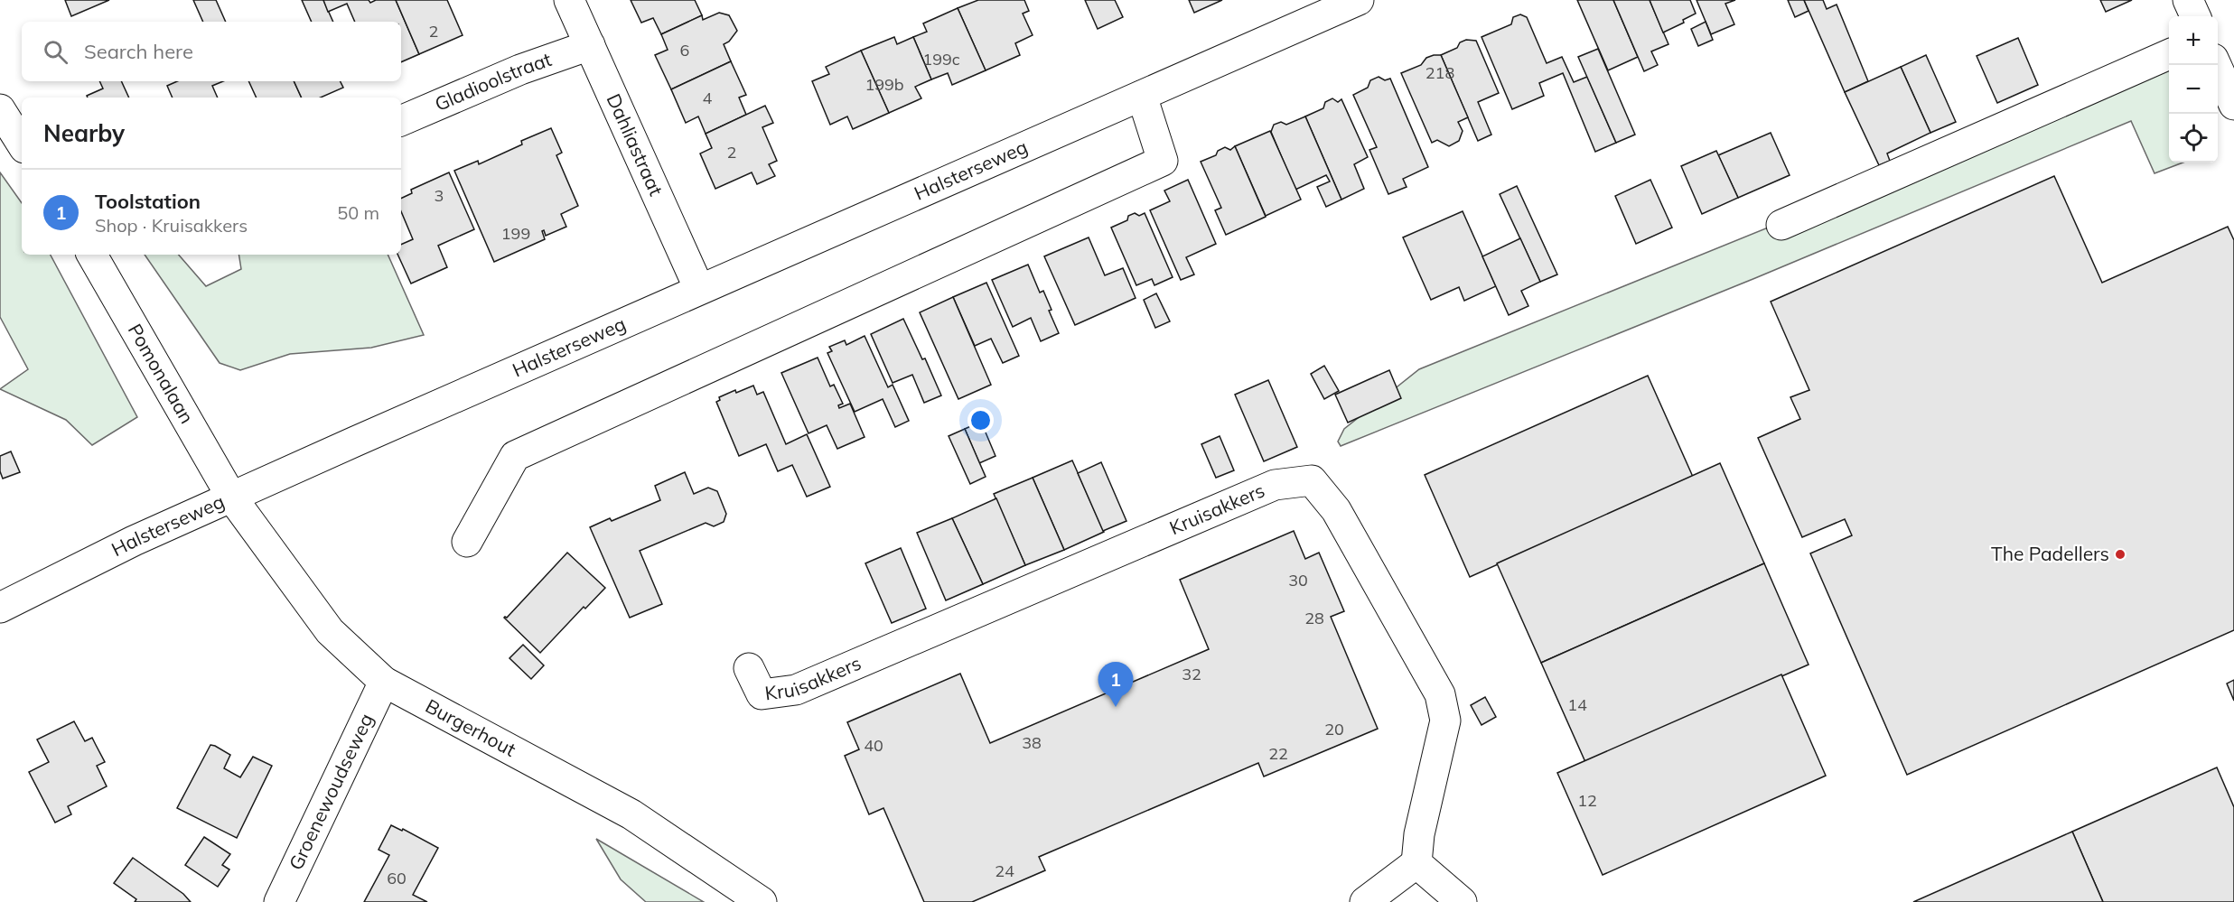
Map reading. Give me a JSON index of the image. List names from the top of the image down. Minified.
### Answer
{"streets":{"street":["Gladioolstraat","Dahliastraat","Halsterseweg","Pomonalaan","Kruisakkers","Burgerhout","Groenewoudseweg"]},"crossings":[["Gladioolstraat","Dahliastraat"],["Dahliastraat","Halsterseweg"],["Halsterseweg","Pomonalaan"],["Halsterseweg","Burgerhout"],["Pomonalaan","Burgerhout"],["Burgerhout","Groenewoudseweg"]],"places":["The Padellers"],"house_numbers":["2","6","199c","218","199b","4","2","3","199","30","28","32","14","20","38","40","22","12","24","60"],"page":{"map_buttons":["+","−"],"search":"Search here","heading":"Nearby","list":[{"mark":"1","name":"Toolstation","note":"Shop · Kruisakkers","value":"50 m"}],"pins":"1"}}
